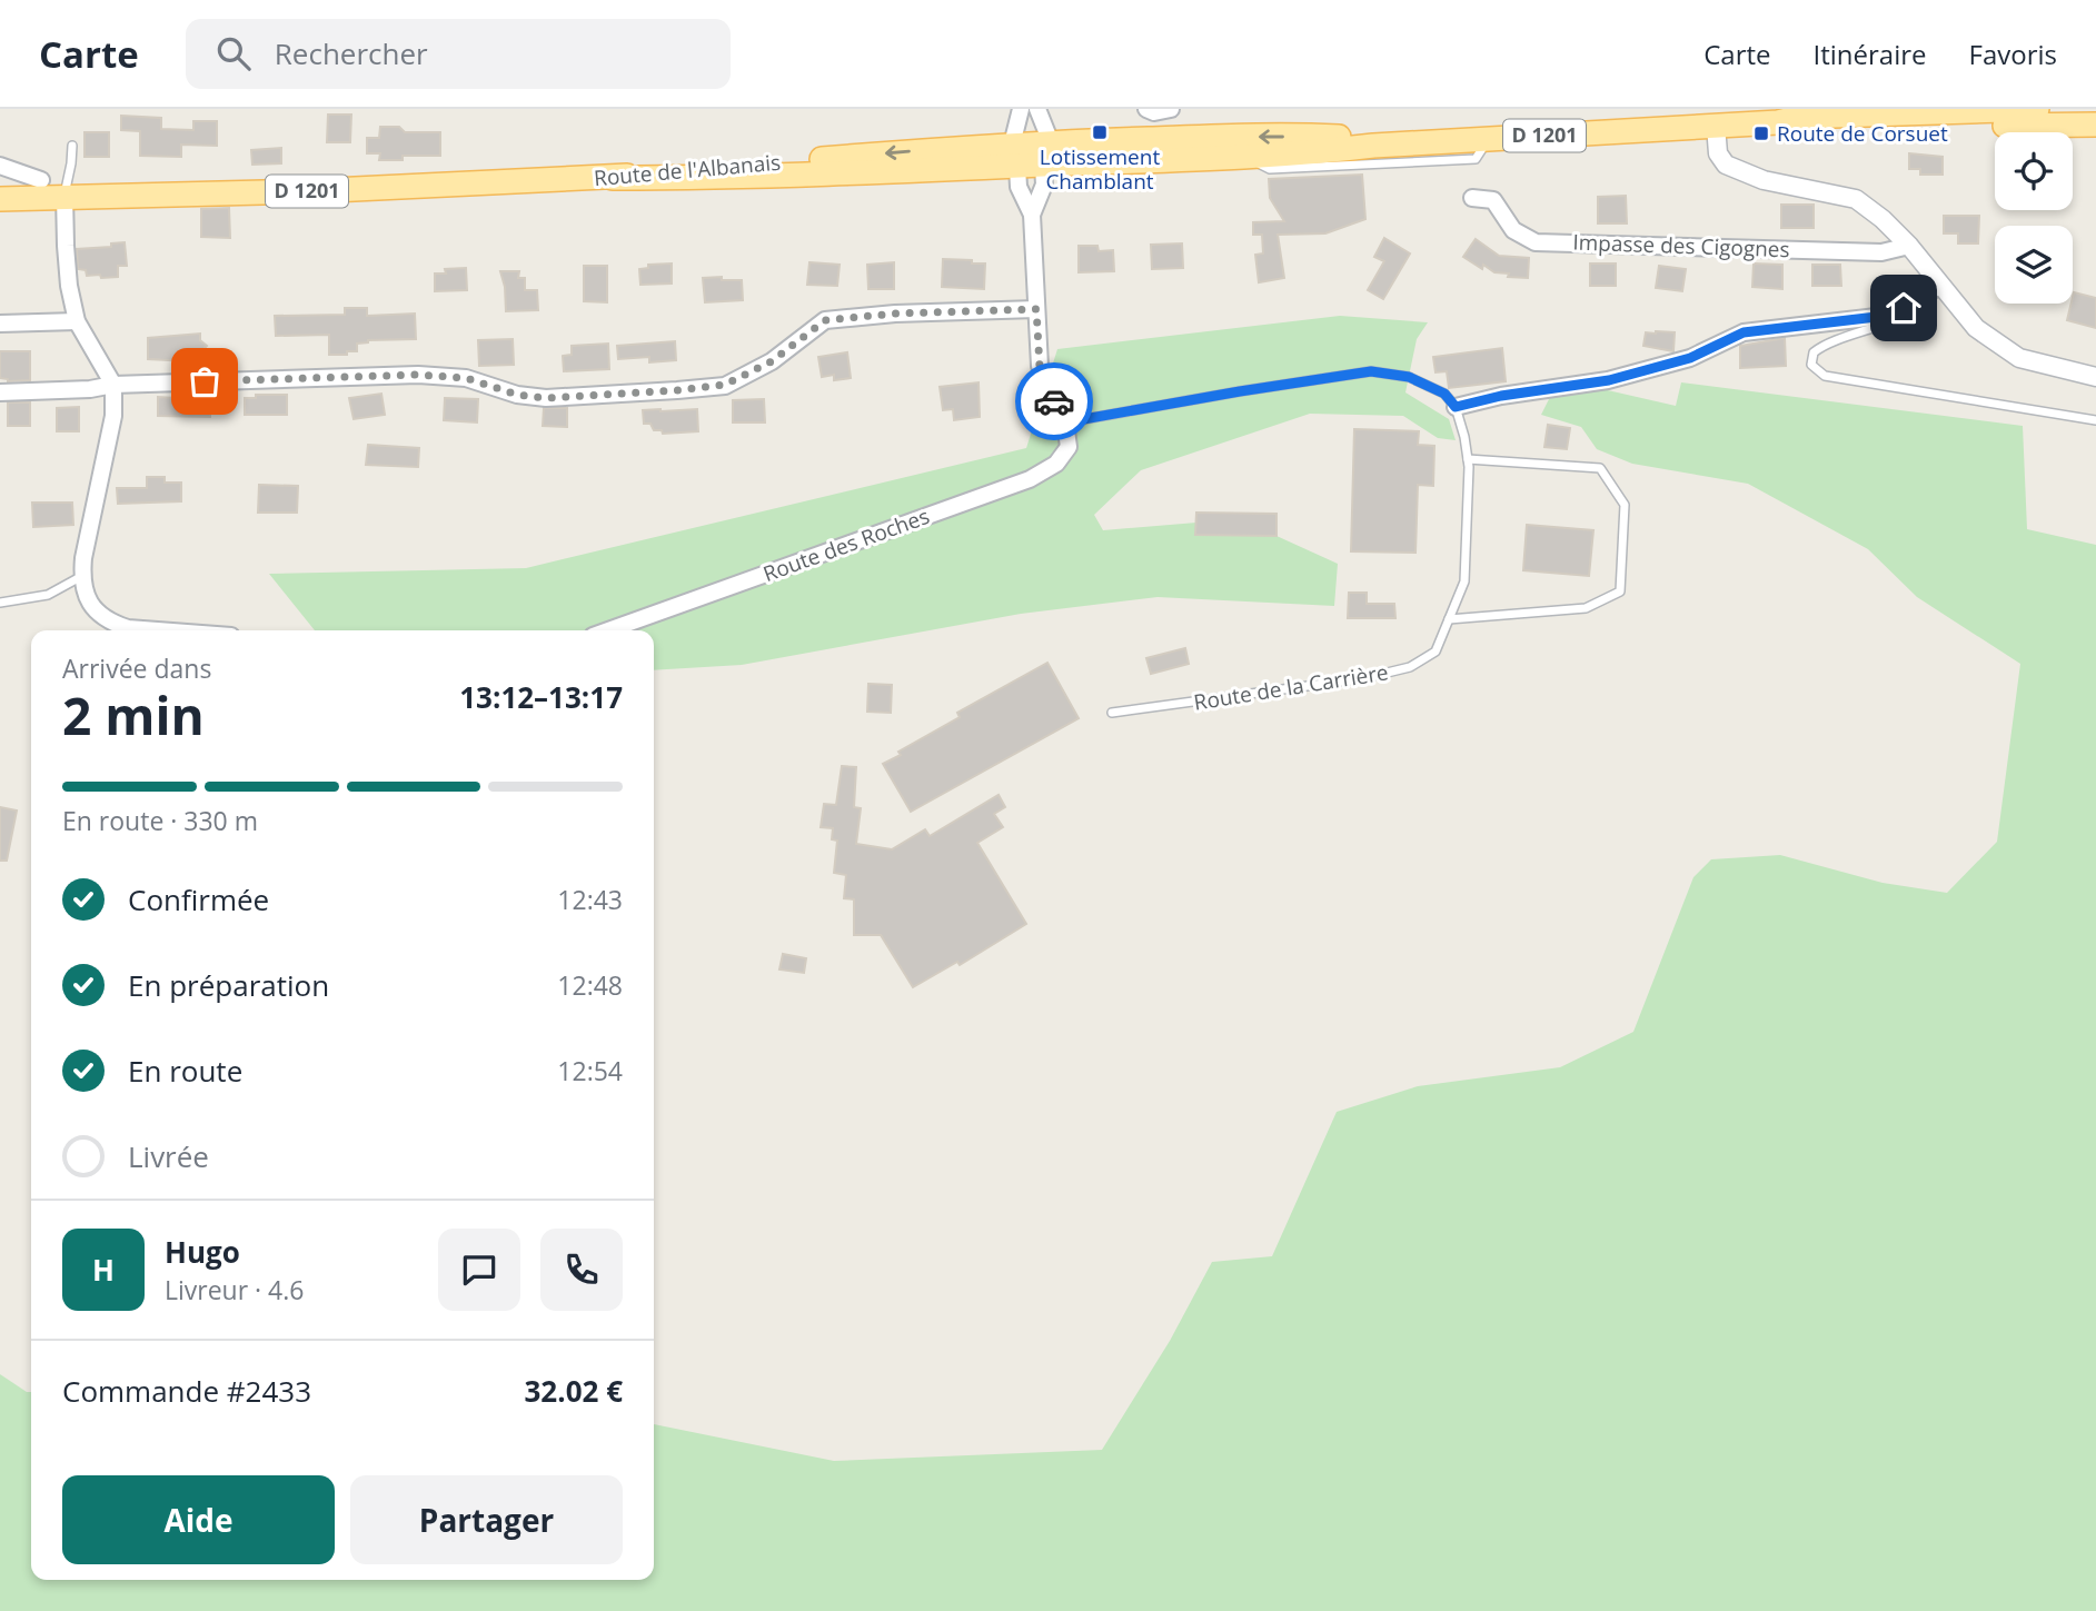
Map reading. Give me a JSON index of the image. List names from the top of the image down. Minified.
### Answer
{"streets":{"main road":["D 1201","Route de l'Albanais"],"street":["Impasse des Cigognes","Route des Roches"],"lane":["Route de la Carrière"]},"places":{"transit":["Lotissement Chamblant","Route de Corsuet"]},"page":{"header":"Carte","search":"Rechercher","nav":["Carte","Itinéraire","Favoris"],"heading":["2 min","Arrivée dans","13:12–13:17"],"panel":["Hugo","Livreur · 4.6","Commande #2433","32.02 €"],"bar":"En route · 330 m","list":[["Confirmée","12:43"],["En préparation","12:48"],["En route","12:54"],"Livrée"],"round":"H","buttons":["Aide","Partager"]}}
